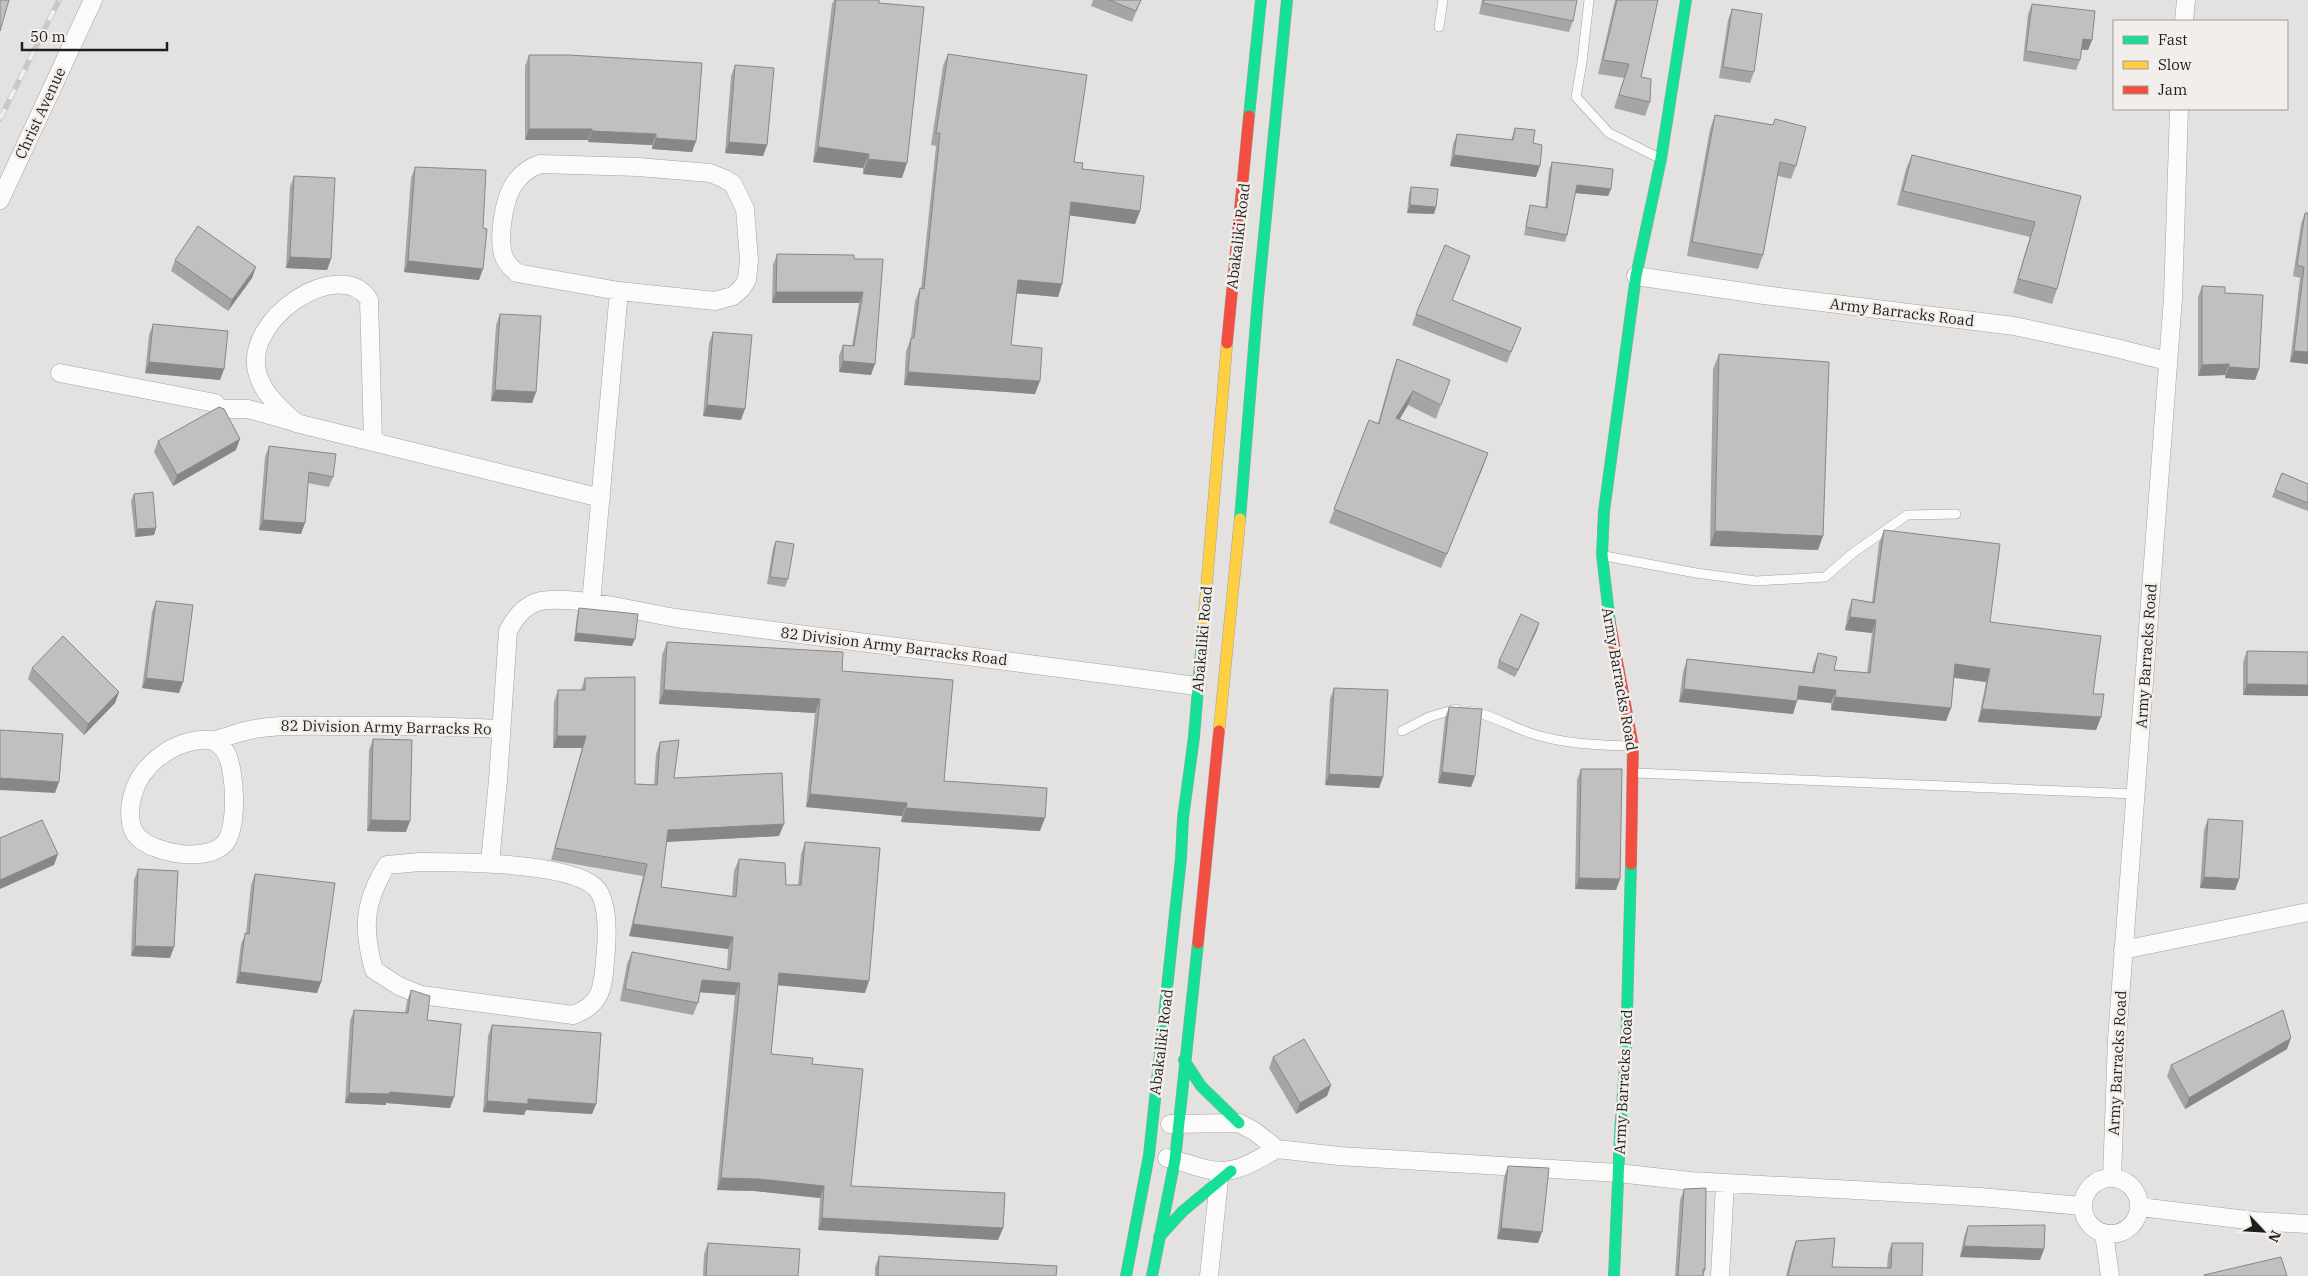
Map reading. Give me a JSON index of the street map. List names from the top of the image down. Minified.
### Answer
{"streets":{"main road":["Abakaliki Road","Army Barracks Road"],"street":["Christ Avenue","82 Division Army Barracks Road","82 Division Army Barracks Ro"]},"crossings":[["Abakaliki Road","82 Division Army Barracks Road"],["82 Division Army Barracks Road","82 Division Army Barracks Ro"]],"legend":["Fast","Slow","Jam"],"scale_bar":"50 m","north":"bottom right"}
